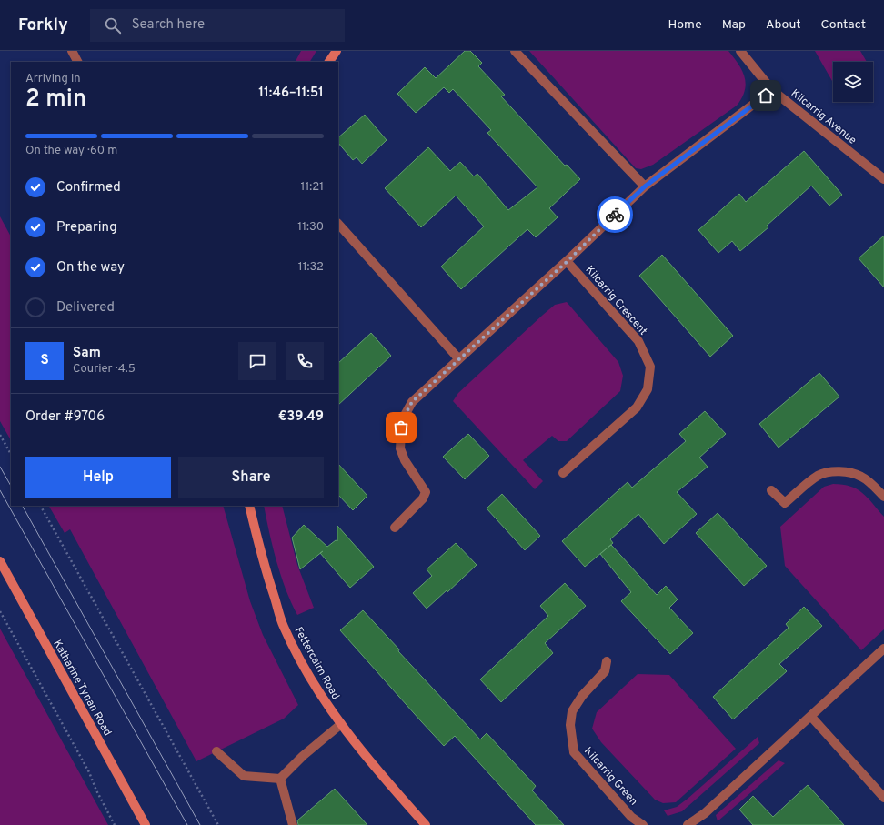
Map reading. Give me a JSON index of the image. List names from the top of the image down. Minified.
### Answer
{"streets":{"street":["Kilcarrig Avenue","Kilcarrig Crescent","Fettercairn Road","Katharine Tynan Road","Kilcarrig Green"]},"page":{"header":"Forkly","search":"Search here","nav":["Home","Map","About","Contact"],"heading":["2 min","Arriving in","11:46–11:51"],"panel":["Sam","Courier · 4.5","Order #9706","€39.49"],"bar":"On the way · 60 m","list":[["Confirmed","11:21"],["Preparing","11:30"],["On the way","11:32"],"Delivered"],"round":"S","buttons":["Help","Share"]}}
